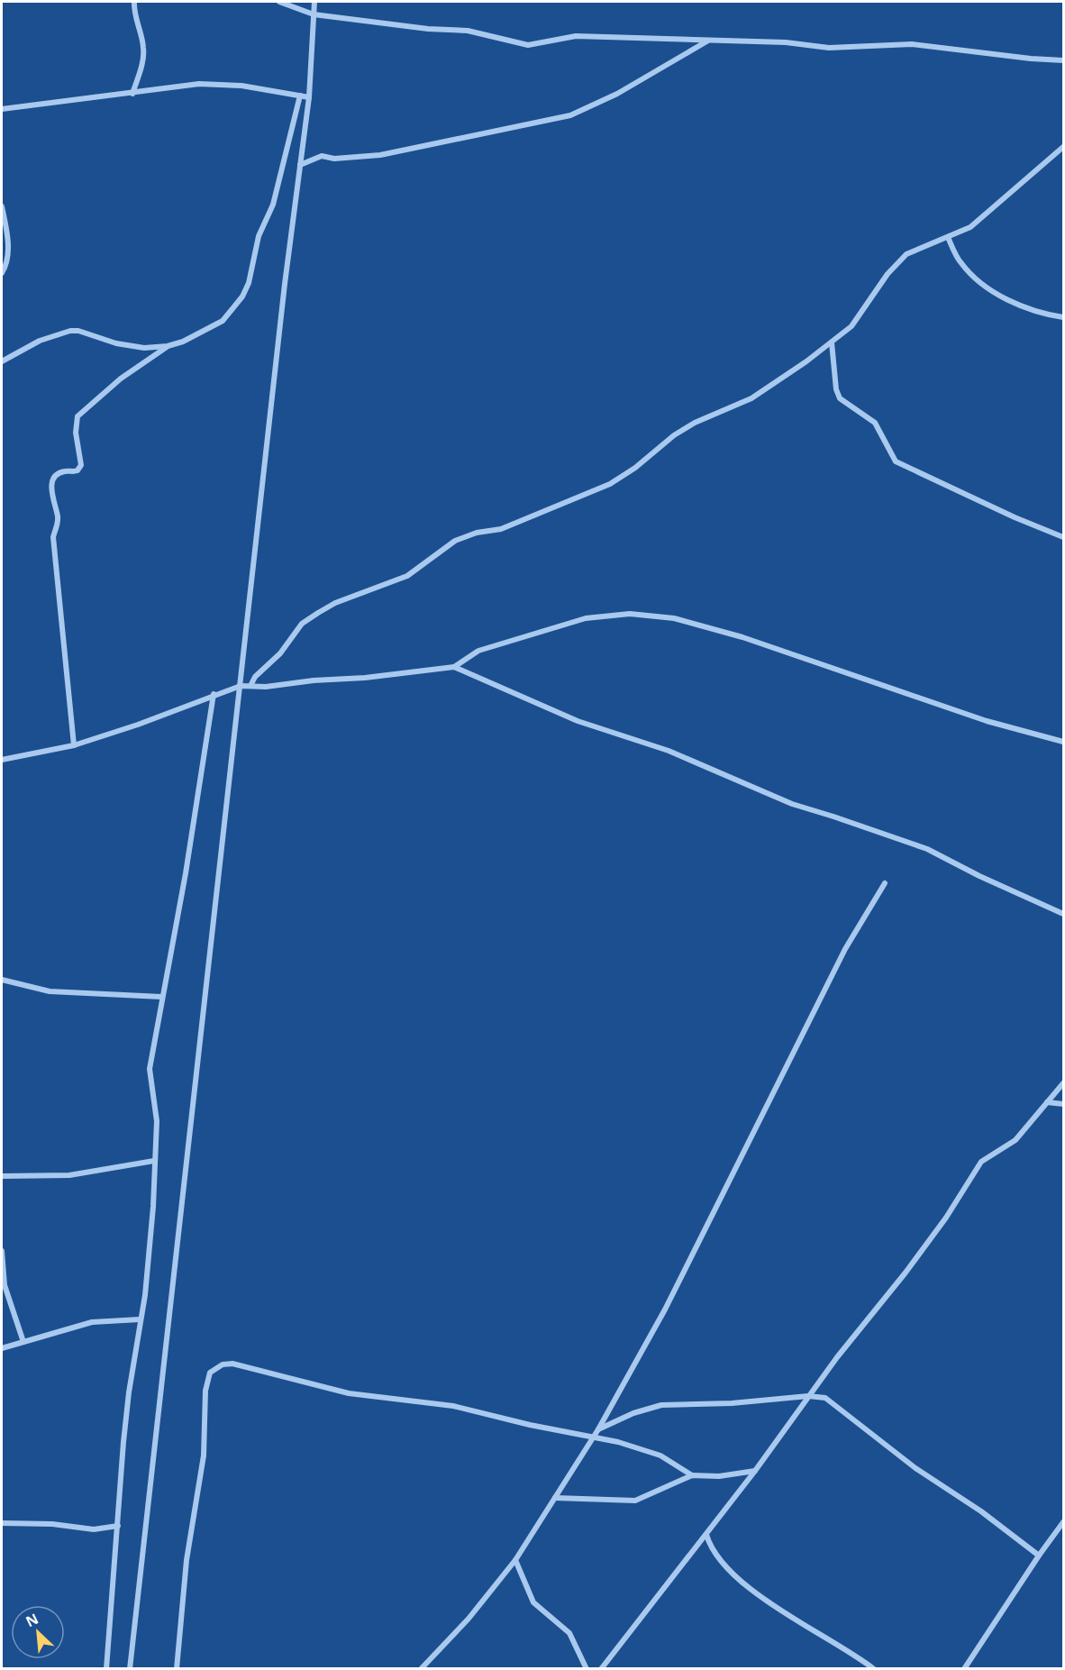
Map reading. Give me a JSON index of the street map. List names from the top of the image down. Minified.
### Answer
{"north":"top left"}
